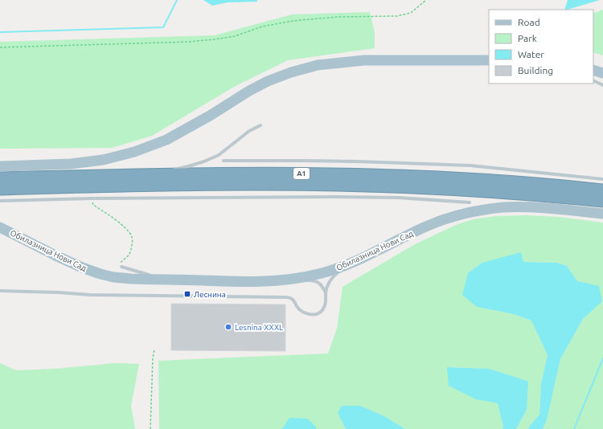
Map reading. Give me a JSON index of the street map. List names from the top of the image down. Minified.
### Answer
{"streets":{"highway":["A1"],"main road":["Обилазница Нови Сад"]},"places":{"transit":["Леснина"],"other":["Lesnina XXXL"]},"legend":["Road","Park","Water","Building"]}
